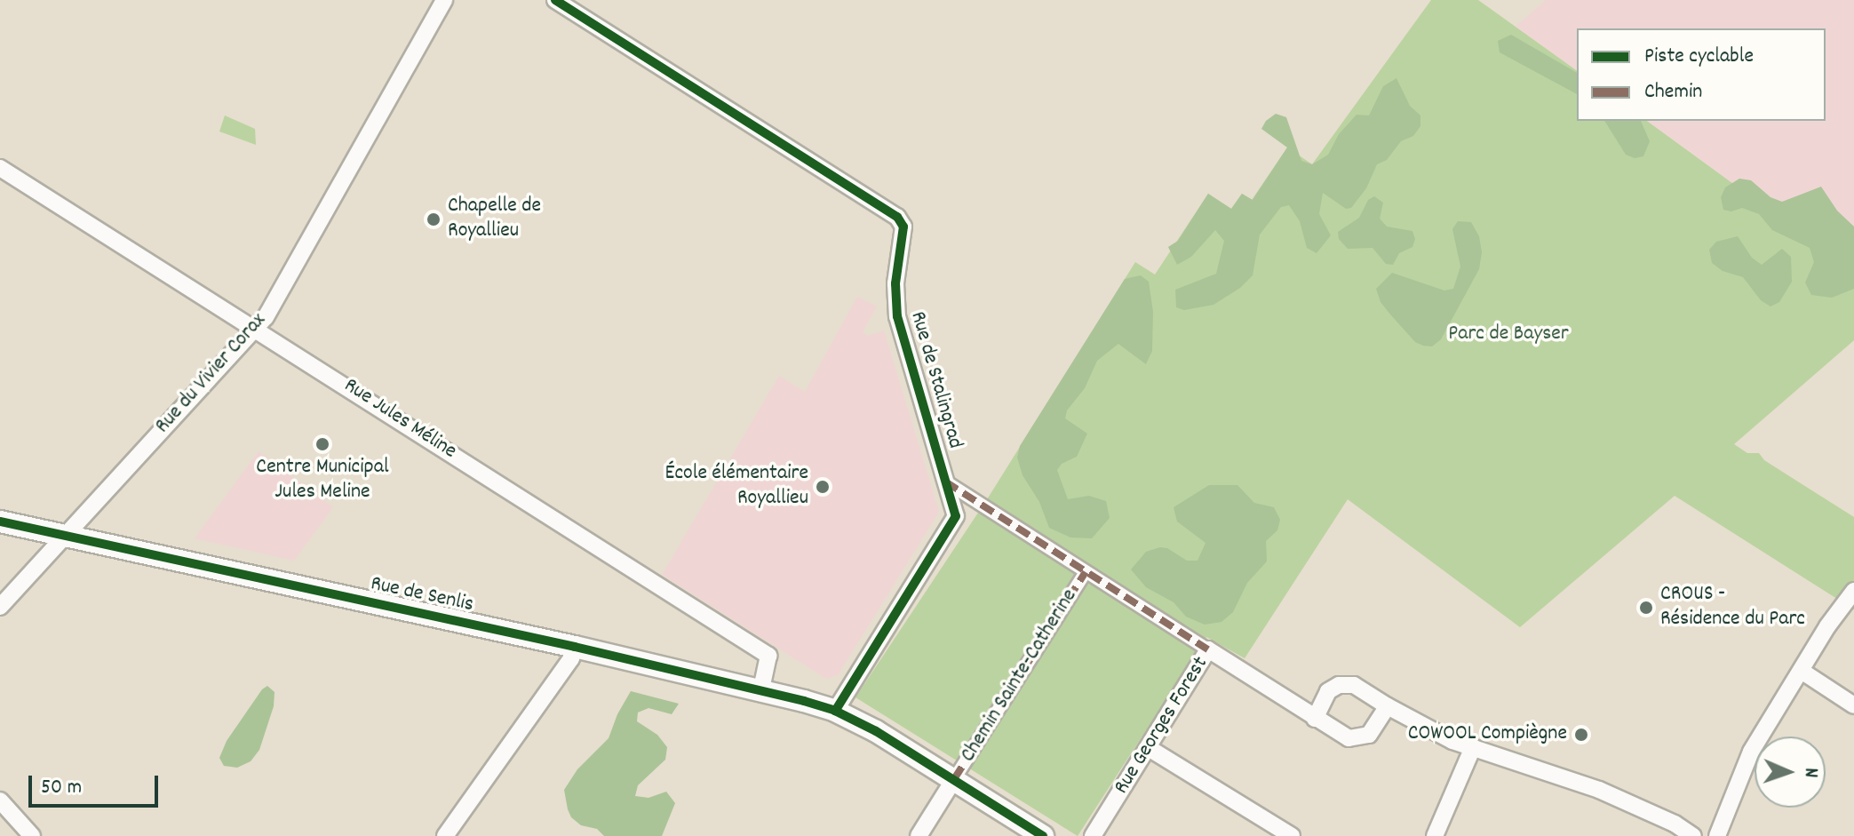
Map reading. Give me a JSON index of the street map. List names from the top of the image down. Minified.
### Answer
{"streets":{"street":["Rue du Vivier Corax","Rue de Stalingrad","Rue Jules Méline","Rue de Senlis","Chemin Sainte-Catherine","Rue Georges Forest"]},"crossings":[["Rue du Vivier Corax","Rue Jules Méline"],["Rue du Vivier Corax","Rue de Senlis"],["Rue de Stalingrad","Rue de Senlis"],["Rue de Stalingrad","Chemin Sainte-Catherine"],["Rue Jules Méline","Rue de Senlis"],["Rue de Senlis","Chemin Sainte-Catherine"],["Chemin Sainte-Catherine","Rue Georges Forest"]],"parks":["Parc de Bayser"],"places":["Chapelle de Royallieu","Centre Municipal Jules Meline","École élémentaire Royallieu","CROUS - Résidence du Parc","COWOOL Compiègne"],"legend":["Piste cyclable","Chemin"],"scale_bar":"50 m","north":"right"}
